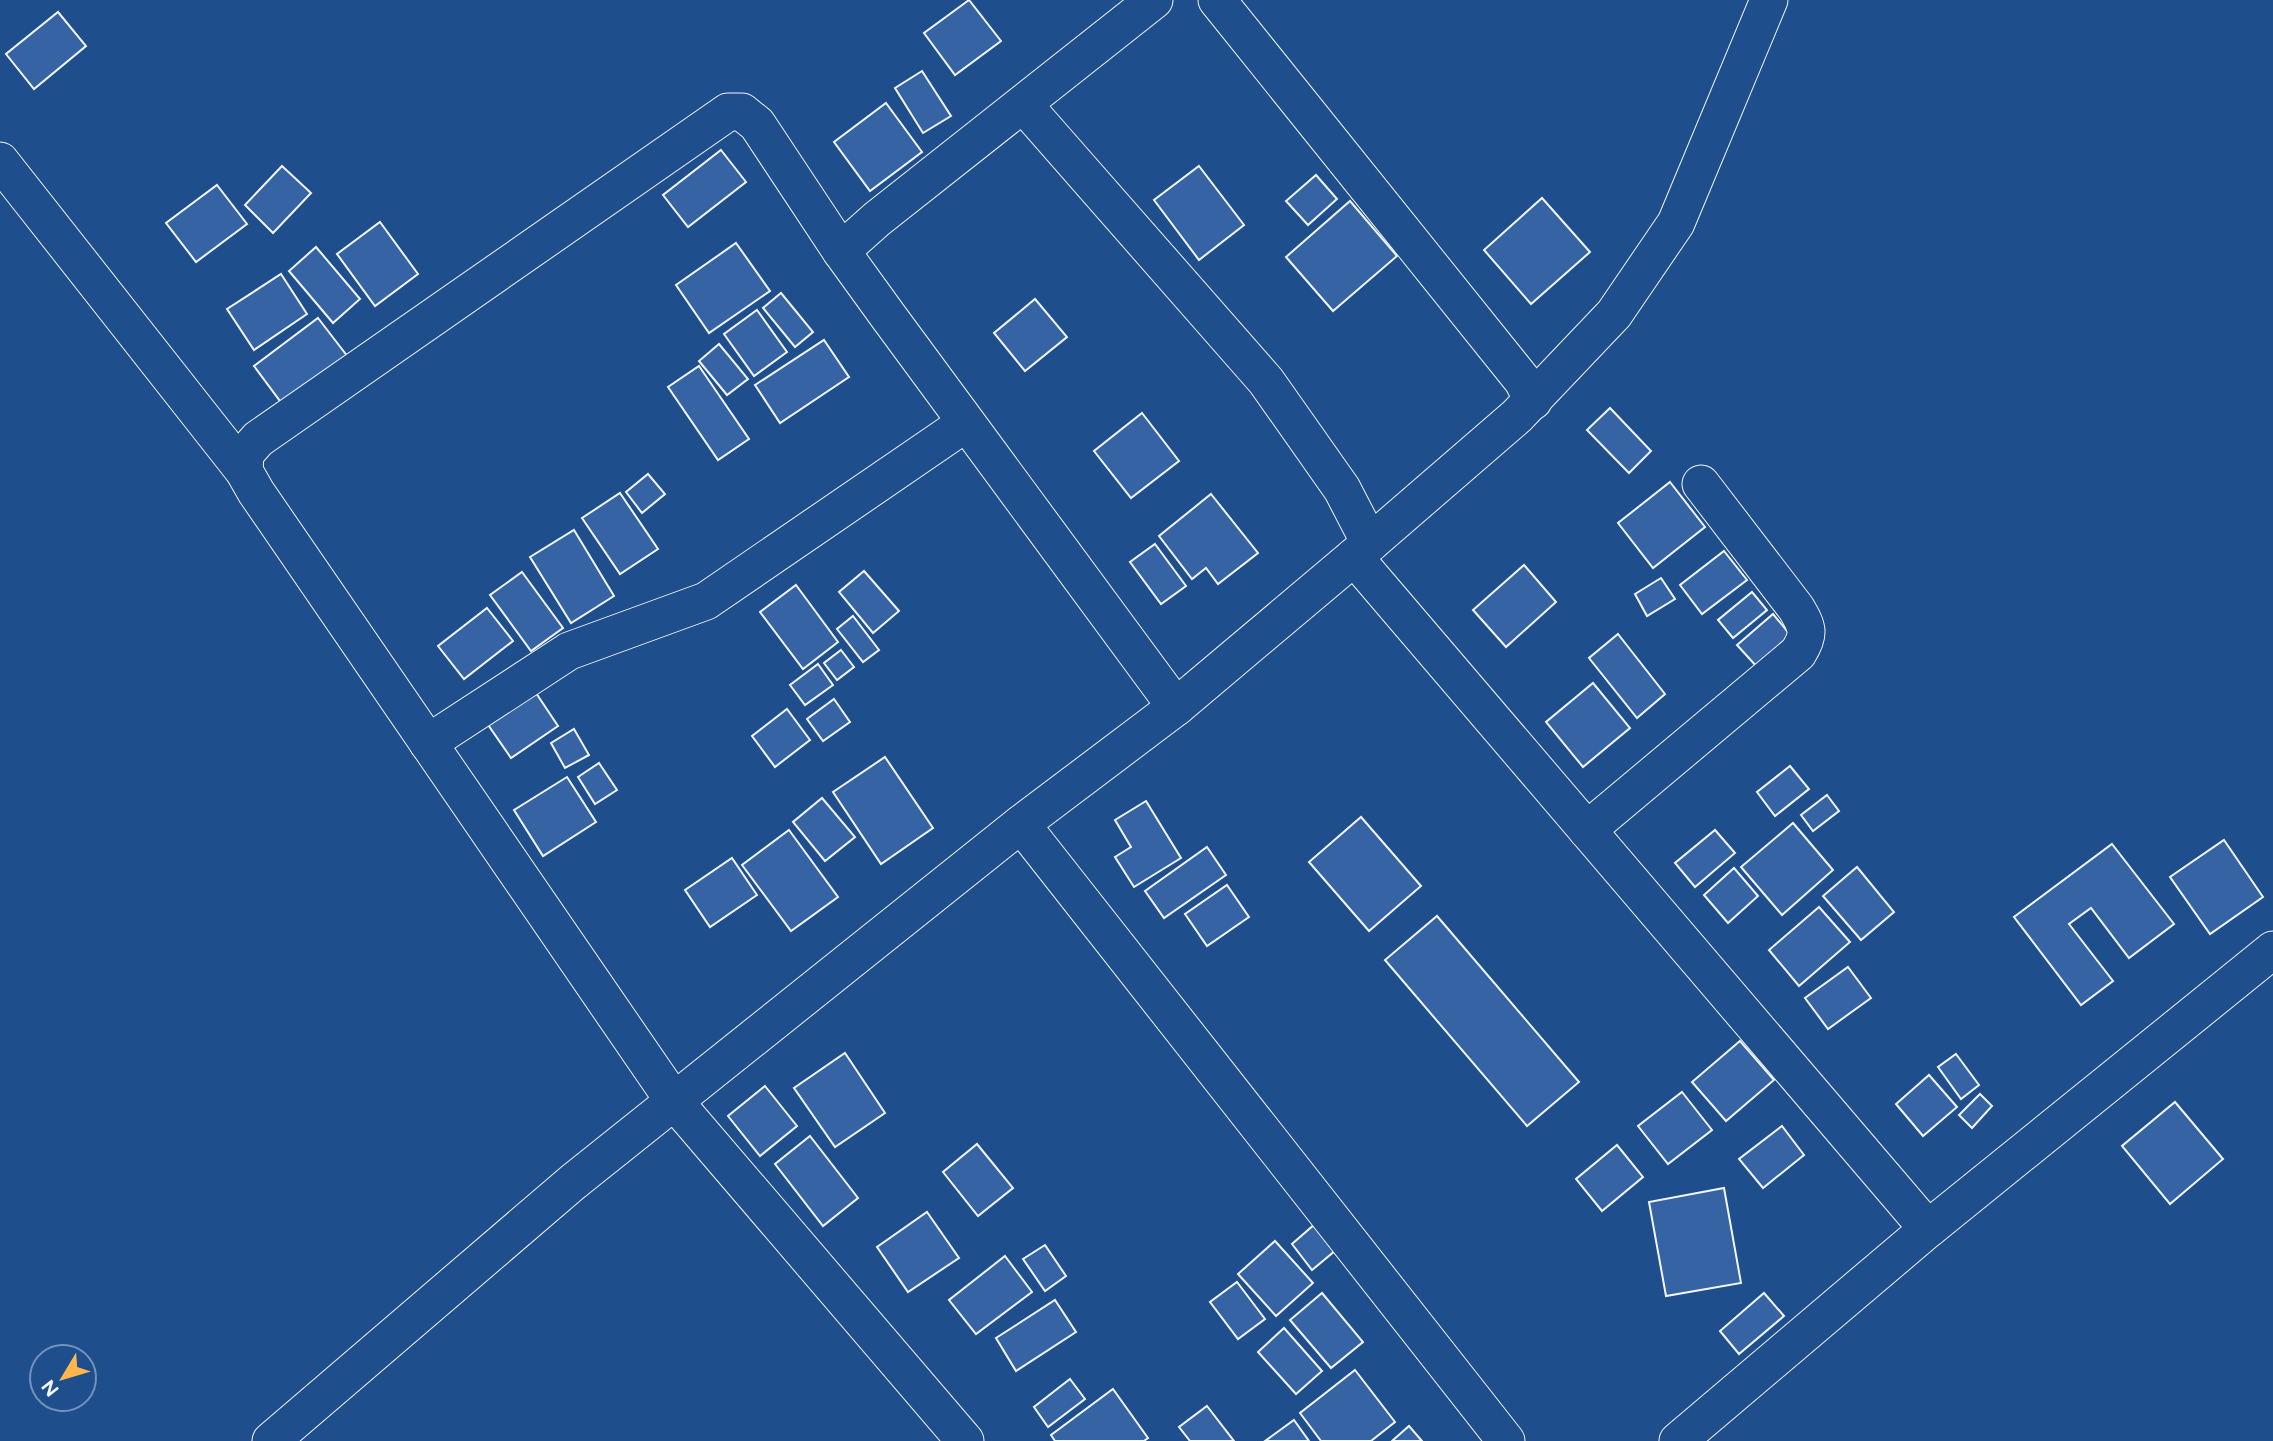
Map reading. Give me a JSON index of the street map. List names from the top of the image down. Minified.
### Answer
{"north":"bottom left"}
